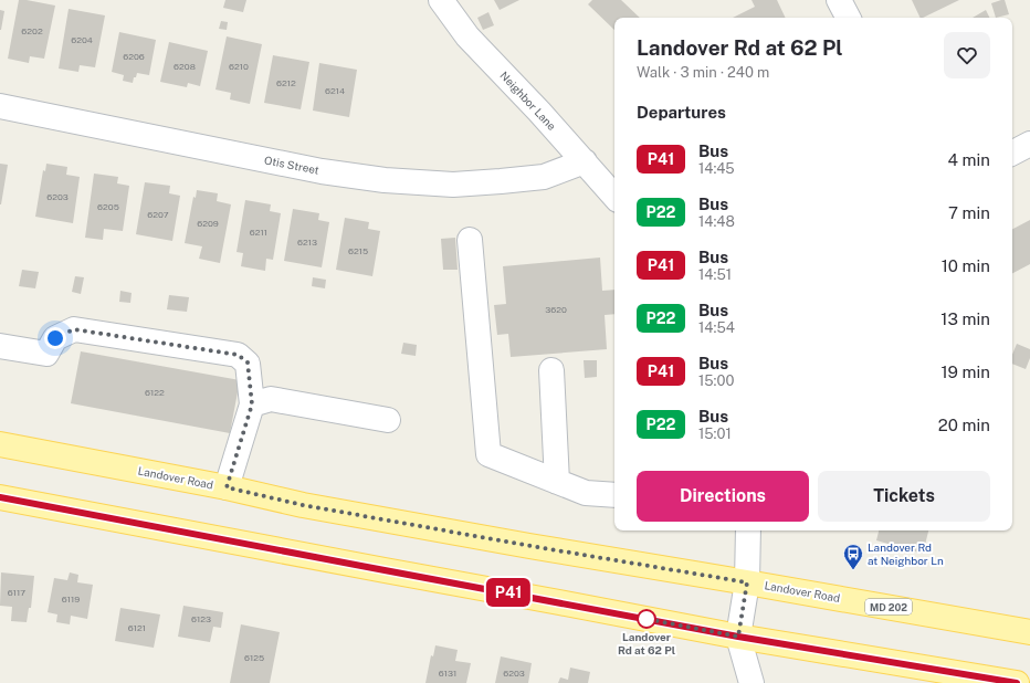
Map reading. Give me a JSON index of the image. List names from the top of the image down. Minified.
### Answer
{"streets":{"main road":["Landover Road","MD 202"],"street":["Neighbor Lane","Otis Street"]},"crossings":[["Neighbor Lane","Otis Street"]],"places":{"bus stop":["Landover Rd at Neighbor Ln"],"other":["Landover Rd at 62 Pl"]},"lines":["bus line P41"],"house_numbers":["6202","6204","6206","6208","6210","6212","6214","6203","6205","6207","6209","6211","6213","6215","3620","6122","6117","6119","6123","6121","6125","6131","6203"],"page":{"on_map":"P41","heading":[["Landover Rd at 62 Pl","Walk · 3 min · 240 m"],"Departures"],"list":[{"mark":"P41","name":"Bus","note":"14:45","value":"4 min"},{"mark":"P22","name":"Bus","note":"14:48","value":"7 min"},{"mark":"P41","name":"Bus","note":"14:51","value":"10 min"},{"mark":"P22","name":"Bus","note":"14:54","value":"13 min"},{"mark":"P41","name":"Bus","note":"15:00","value":"19 min"},{"mark":"P22","name":"Bus","note":"15:01","value":"20 min"}],"buttons":["Directions","Tickets"]}}
